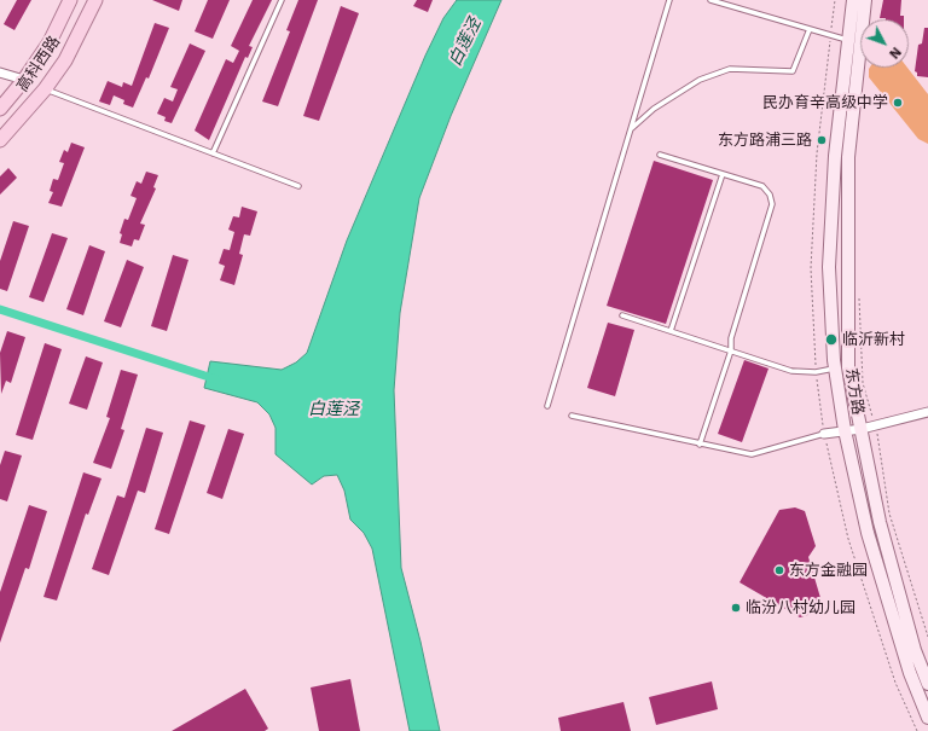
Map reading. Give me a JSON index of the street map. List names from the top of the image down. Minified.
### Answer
{"streets":{"main road":["高科西路","东方路"]},"water":["白莲泾"],"places":["民办育辛高级中学","东方路浦三路","临沂新村","东方金融园","临汾八村幼儿园"],"north":"bottom right"}
